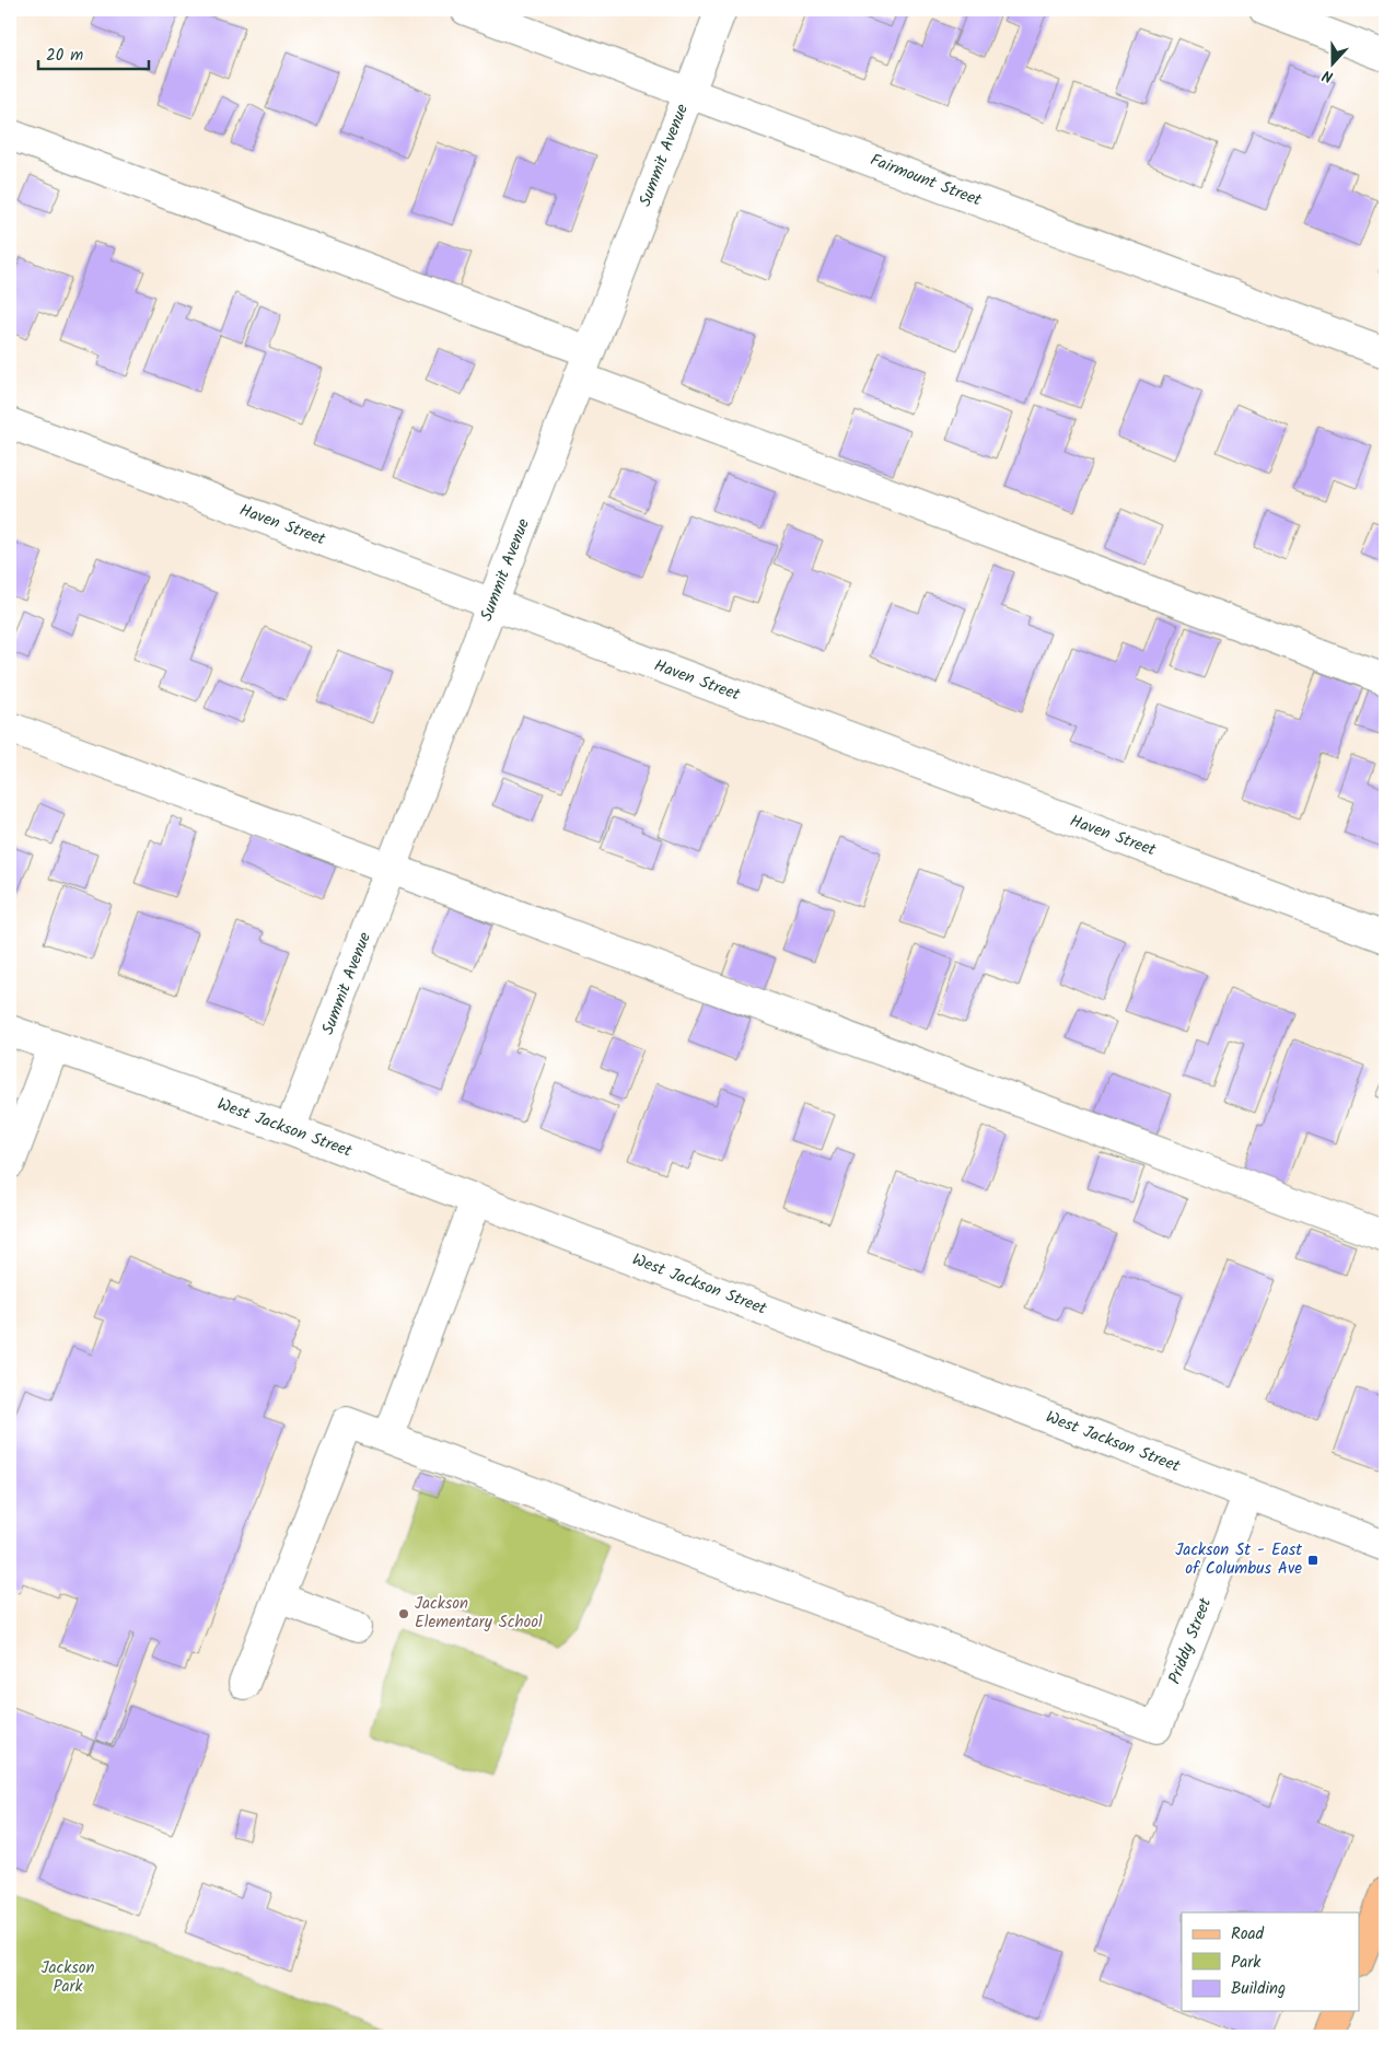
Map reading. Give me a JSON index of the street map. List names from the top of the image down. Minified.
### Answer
{"streets":{"street":["Summit Avenue","Fairmount Street","Haven Street","West Jackson Street","Priddy Street"]},"crossings":[["Summit Avenue","Fairmount Street"],["Summit Avenue","Haven Street"],["Summit Avenue","West Jackson Street"],["West Jackson Street","Priddy Street"]],"parks":["Jackson Park"],"places":{"transit":["Jackson St - East of Columbus Ave"],"other":["Jackson Elementary School"]},"legend":["Road","Park","Building"],"scale_bar":"20 m","north":"bottom"}
